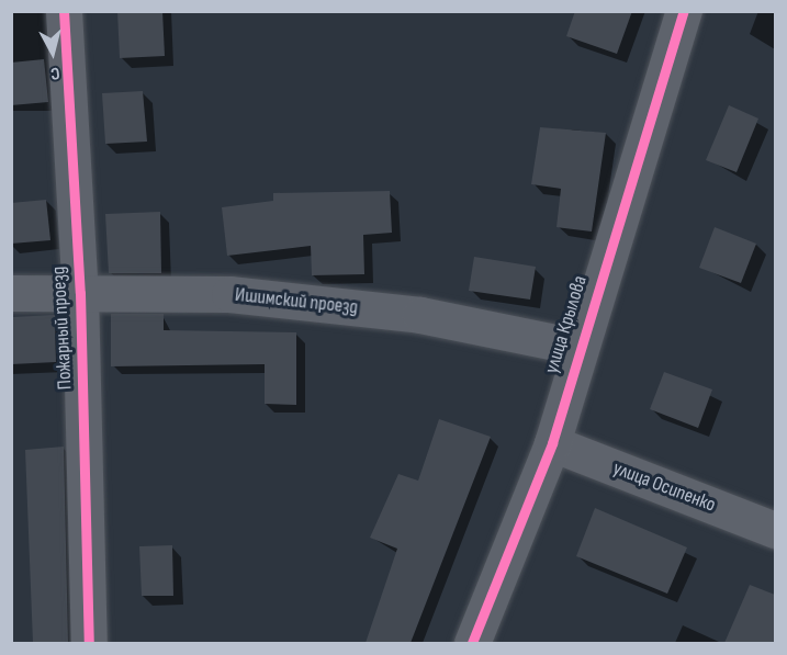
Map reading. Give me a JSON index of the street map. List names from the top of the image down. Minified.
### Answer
{"streets":{"street":["Ишимский проезд","улица Крылова","Пожарный проезд","улица Осипенко"]},"crossings":[["Ишимский проезд","улица Крылова"],["Ишимский проезд","Пожарный проезд"],["улица Крылова","улица Осипенко"]],"north":"bottom"}
